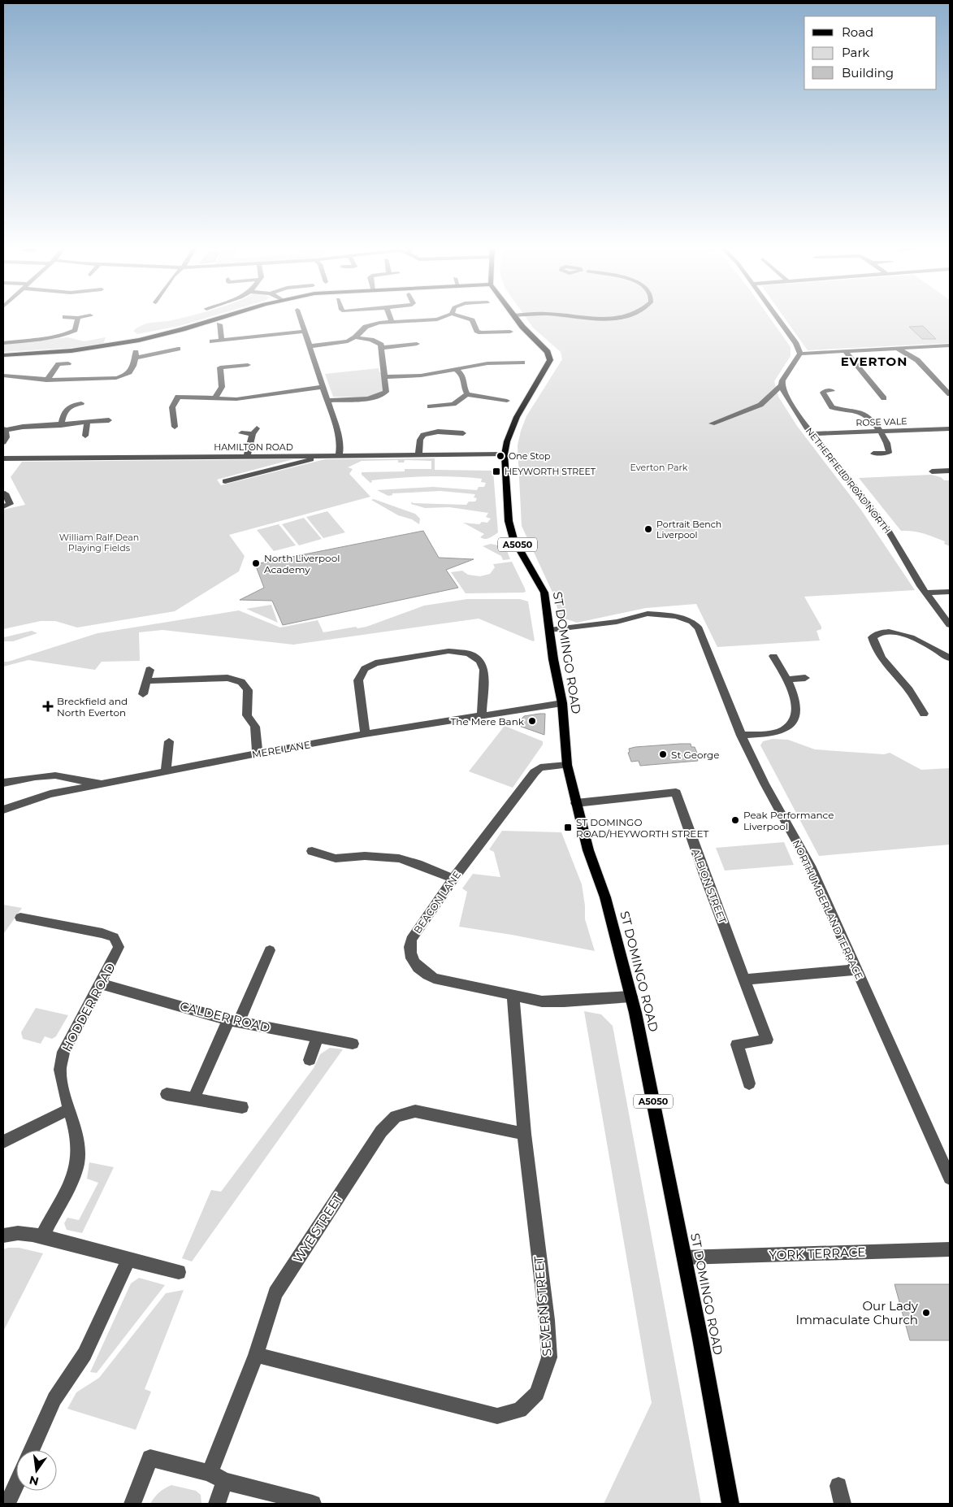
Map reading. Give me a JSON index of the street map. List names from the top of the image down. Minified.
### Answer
{"streets":{"main road":["A5050","ST DOMINGO ROAD"],"street":["ROSE VALE","HAMILTON ROAD","NETHERFIELD ROAD NORTH","MERE LANE","ALBION STREET","BEACON LANE","NORTHUMBERLAND TERRACE","HODDER ROAD","CALDER ROAD","WYE STREET","YORK TERRACE","SEVERN STREET"]},"crossings":[["ROSE VALE","NETHERFIELD ROAD NORTH"],["HAMILTON ROAD","A5050"],["HAMILTON ROAD","ST DOMINGO ROAD"],["A5050","ST DOMINGO ROAD"],["ST DOMINGO ROAD","MERE LANE"],["ST DOMINGO ROAD","ALBION STREET"],["ST DOMINGO ROAD","BEACON LANE"],["ST DOMINGO ROAD","NORTHUMBERLAND TERRACE"],["ST DOMINGO ROAD","YORK TERRACE"],["BEACON LANE","SEVERN STREET"],["HODDER ROAD","CALDER ROAD"],["WYE STREET","SEVERN STREET"]],"districts":["EVERTON"],"parks":["Everton Park","William Ralf Dean Playing Fields"],"places":{"other":["One Stop","Portrait Bench Liverpool","North Liverpool Academy","The Mere Bank","St George","Peak Performance Liverpool","Our Lady Immaculate Church"],"transit":["HEYWORTH STREET","ST DOMINGO ROAD/HEYWORTH STREET"],"health":["Breckfield and North Everton"]},"legend":["Road","Park","Building"],"north":"bottom"}
